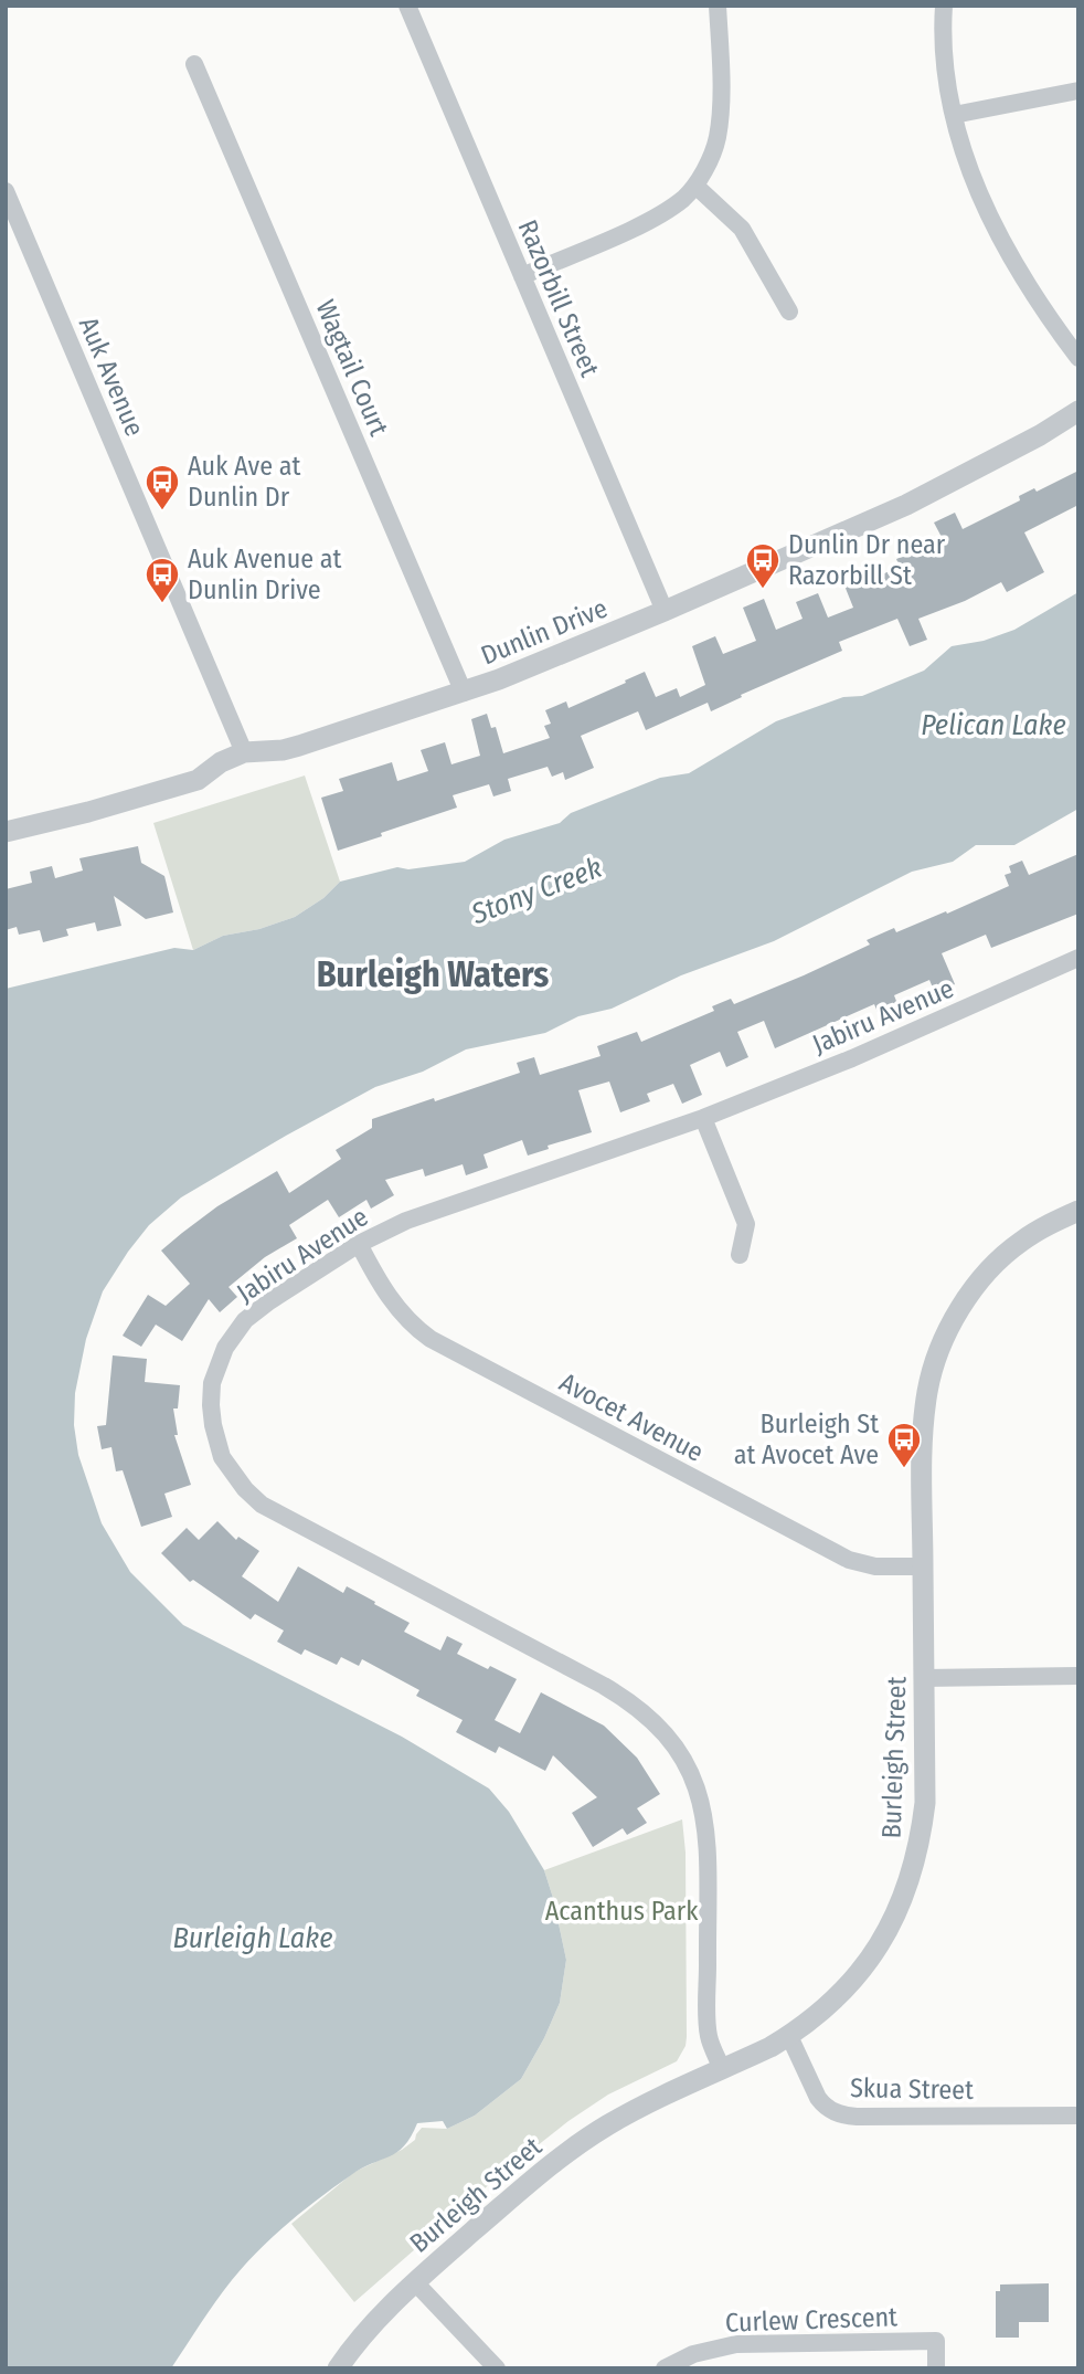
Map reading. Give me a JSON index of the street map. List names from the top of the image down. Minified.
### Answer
{"streets":{"street":["Razorbill Street","Wagtail Court","Auk Avenue","Dunlin Drive","Jabiru Avenue","Avocet Avenue","Burleigh Street","Skua Street","Curlew Crescent"]},"crossings":[["Razorbill Street","Dunlin Drive"],["Wagtail Court","Dunlin Drive"],["Auk Avenue","Dunlin Drive"],["Jabiru Avenue","Avocet Avenue"],["Jabiru Avenue","Burleigh Street"],["Avocet Avenue","Burleigh Street"],["Burleigh Street","Skua Street"]],"districts":["Burleigh Waters"],"water":["Pelican Lake","Stony Creek","Burleigh Lake"],"parks":["Acanthus Park"],"places":{"bus stop":["Auk Ave at Dunlin Dr","Dunlin Dr near Razorbill St","Auk Avenue at Dunlin Drive","Burleigh St at Avocet Ave"]}}
